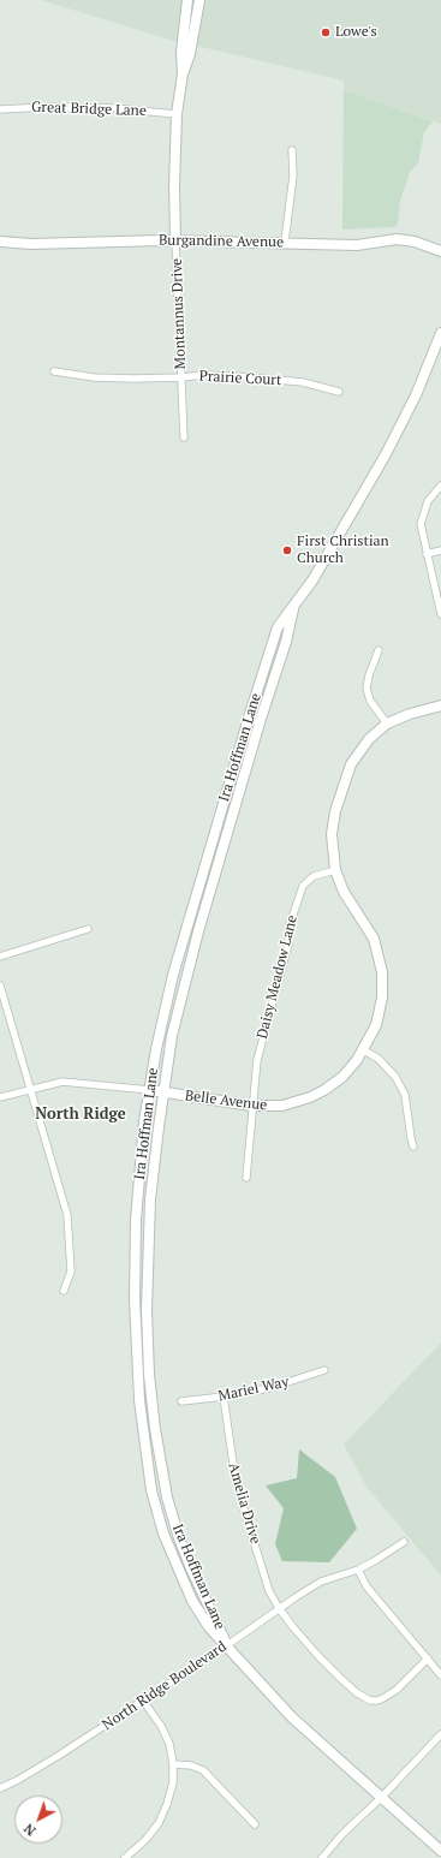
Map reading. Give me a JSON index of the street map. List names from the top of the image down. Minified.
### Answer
{"streets":{"main road":["Burgandine Avenue","Montannus Drive","Ira Hoffman Lane","Belle Avenue"],"street":["Great Bridge Lane","Prairie Court","Daisy Meadow Lane","Mariel Way","Amelia Drive","North Ridge Boulevard"]},"crossings":[["Great Bridge Lane","Montannus Drive"],["Burgandine Avenue","Montannus Drive"],["Montannus Drive","Prairie Court"],["Ira Hoffman Lane","Belle Avenue"],["Ira Hoffman Lane","North Ridge Boulevard"],["Daisy Meadow Lane","Belle Avenue"],["Mariel Way","Amelia Drive"],["Amelia Drive","North Ridge Boulevard"]],"districts":["North Ridge"],"places":["Lowe's","First Christian Church"],"north":"bottom left"}
